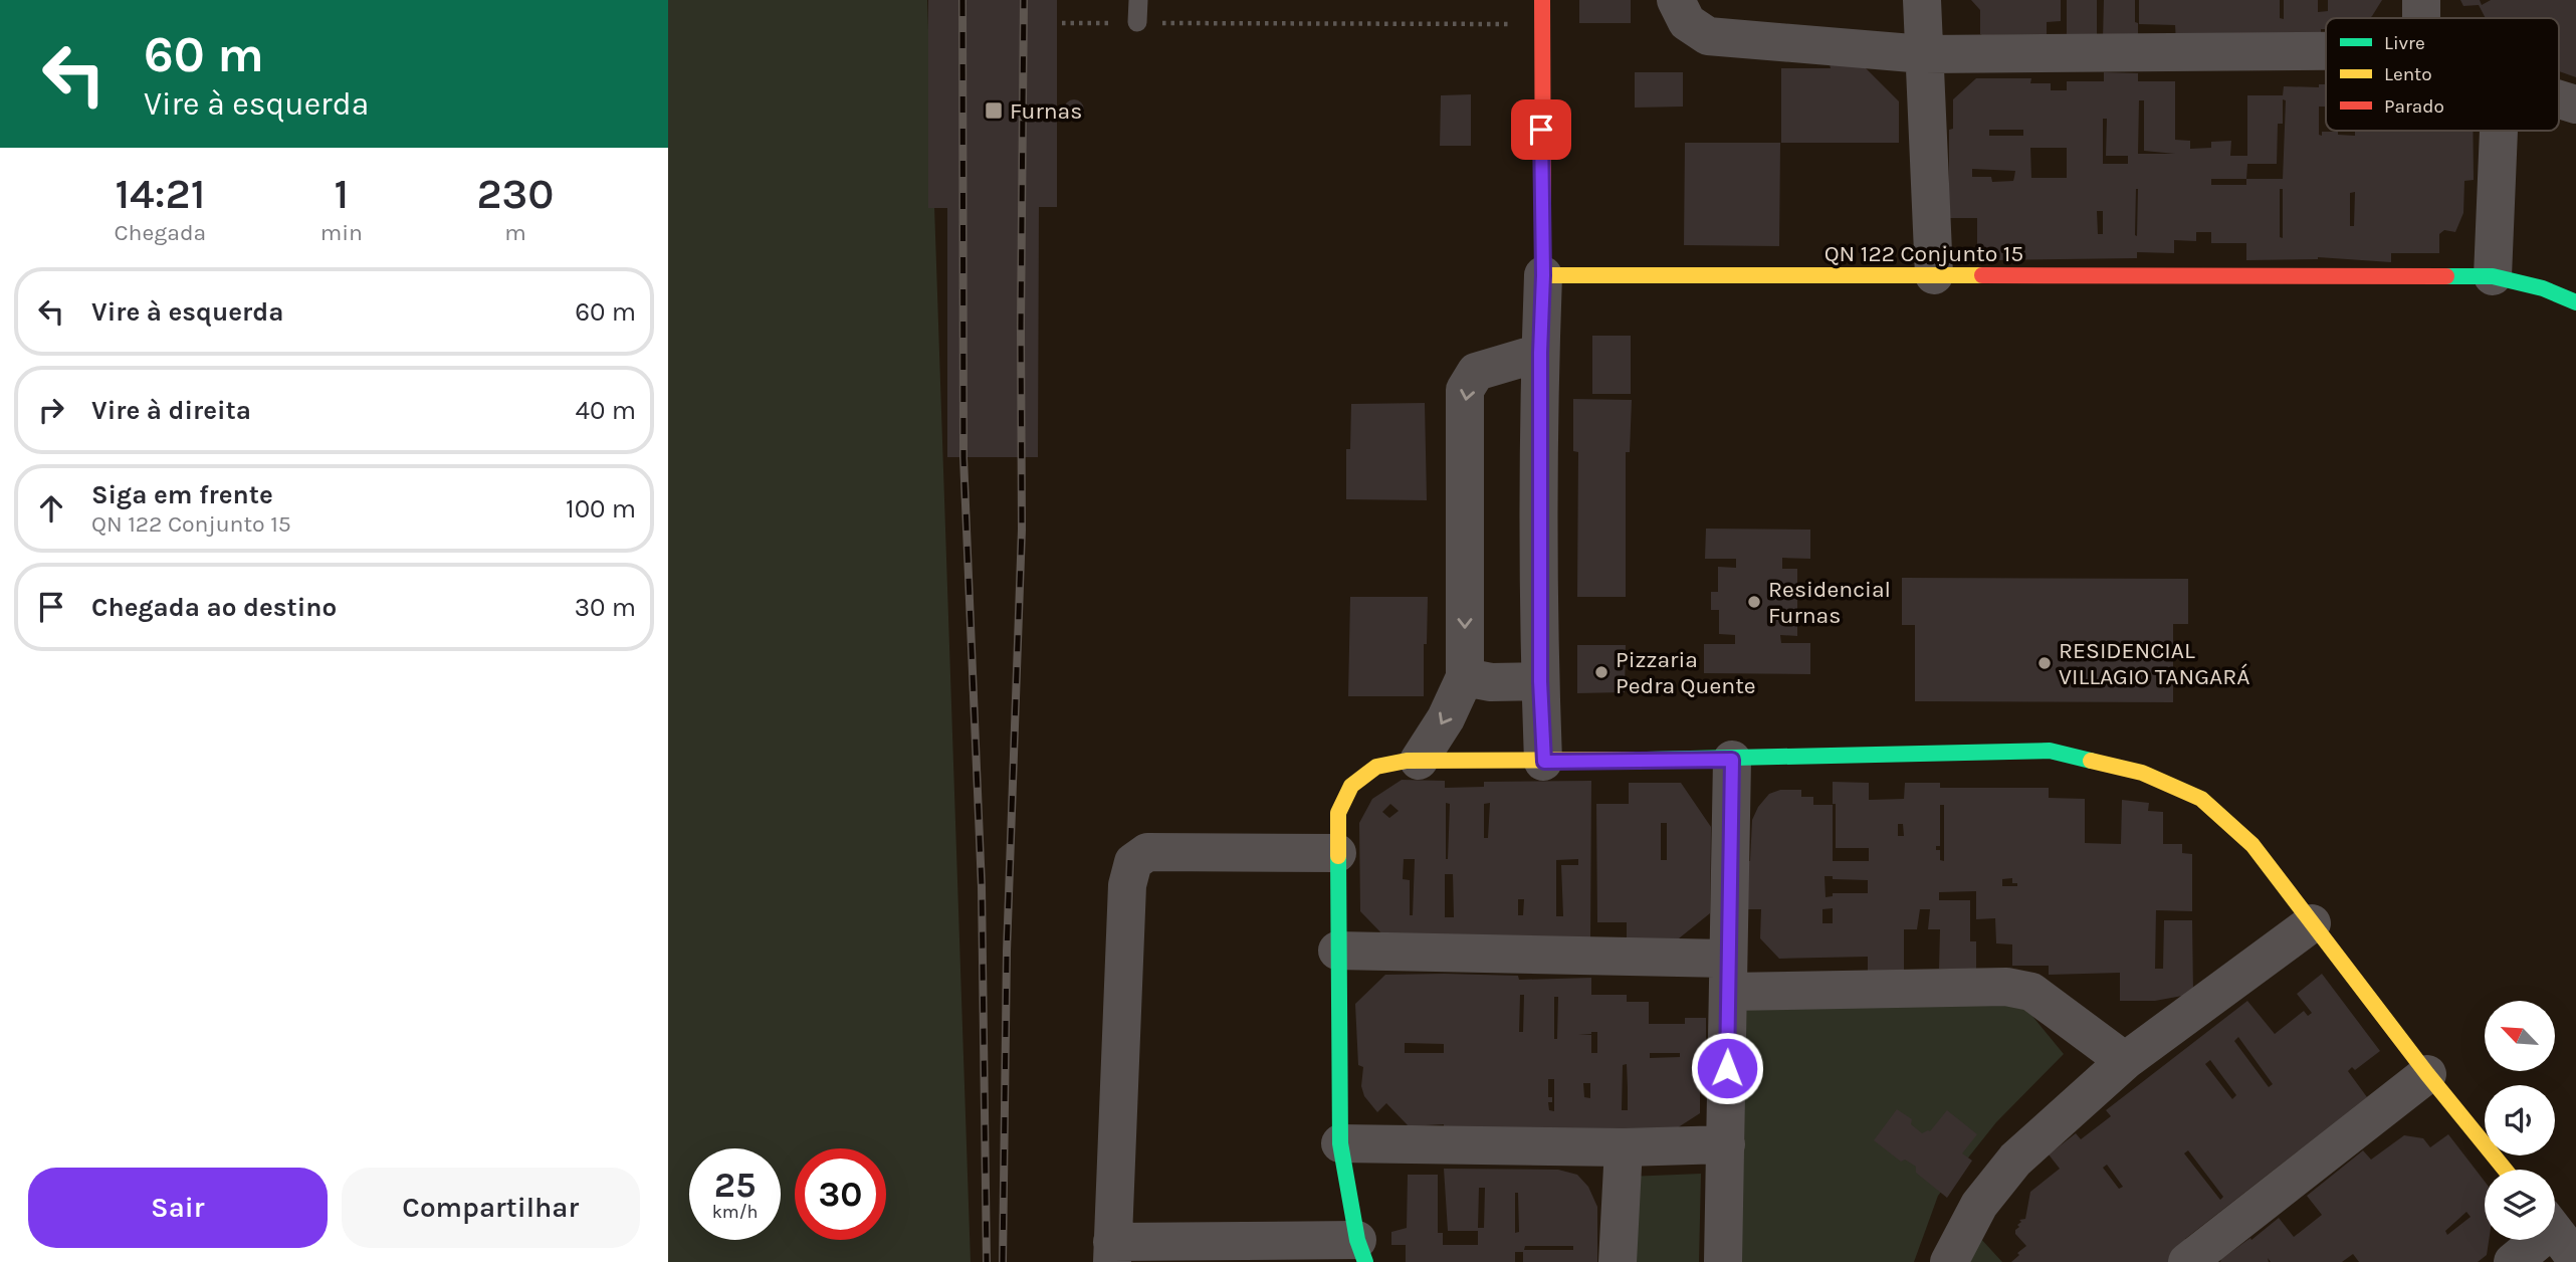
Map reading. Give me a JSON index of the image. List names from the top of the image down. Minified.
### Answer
{"streets":{"street":["QN 122 Conjunto 15"]},"places":{"transit":["Furnas"],"other":["Residencial Furnas","RESIDENCIAL VILLAGIO TANGARÁ","Pizzaria Pedra Quente"]},"legend":["Livre","Lento","Parado"],"north":"top left","page":{"turn":["60 m","Vire à esquerda"],"eta":["14:21","Chegada","1","min","230","m"],"list":[{"name":"Vire à esquerda","value":"60 m"},{"name":"Vire à direita","value":"40 m"},{"name":"Siga em frente","note":"QN 122 Conjunto 15","value":"100 m"},{"name":"Chegada ao destino","value":"30 m"}],"speed":"25 km/h","limit":"30","buttons":["Sair","Compartilhar"]}}
